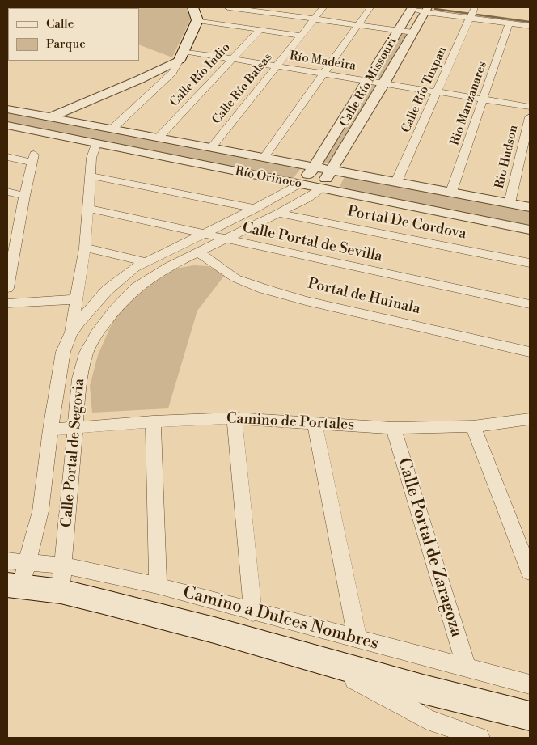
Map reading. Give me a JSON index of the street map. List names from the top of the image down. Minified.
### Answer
{"streets":{"main road":["Camino a Dulces Nombres"],"street":["Río Madeira","Calle Río Indio","Calle Río Missouri","Calle Río Balsas","Calle Río Tuxpan","Rio Manzanares","Rio Hudson","Río Orinoco","Portal De Cordova","Calle Portal de Sevilla","Portal de Huinala","Camino de Portales","Calle Portal de Segovia","Calle Portal de Zaragoza"]},"crossings":[["Río Madeira","Calle Río Indio"],["Río Madeira","Calle Río Missouri"],["Río Madeira","Calle Río Balsas"],["Río Madeira","Calle Río Tuxpan"],["Río Madeira","Rio Manzanares"],["Calle Río Indio","Río Orinoco"],["Calle Río Missouri","Río Orinoco"],["Calle Río Missouri","Calle Portal de Segovia"],["Calle Río Balsas","Río Orinoco"],["Calle Río Tuxpan","Río Orinoco"],["Rio Manzanares","Río Orinoco"],["Rio Hudson","Río Orinoco"],["Río Orinoco","Calle Portal de Segovia"],["Portal De Cordova","Calle Portal de Segovia"],["Calle Portal de Sevilla","Calle Portal de Segovia"],["Portal de Huinala","Calle Portal de Segovia"],["Camino de Portales","Calle Portal de Segovia"],["Camino de Portales","Calle Portal de Zaragoza"],["Calle Portal de Segovia","Camino a Dulces Nombres"],["Calle Portal de Zaragoza","Camino a Dulces Nombres"]],"legend":["Calle","Parque"]}
